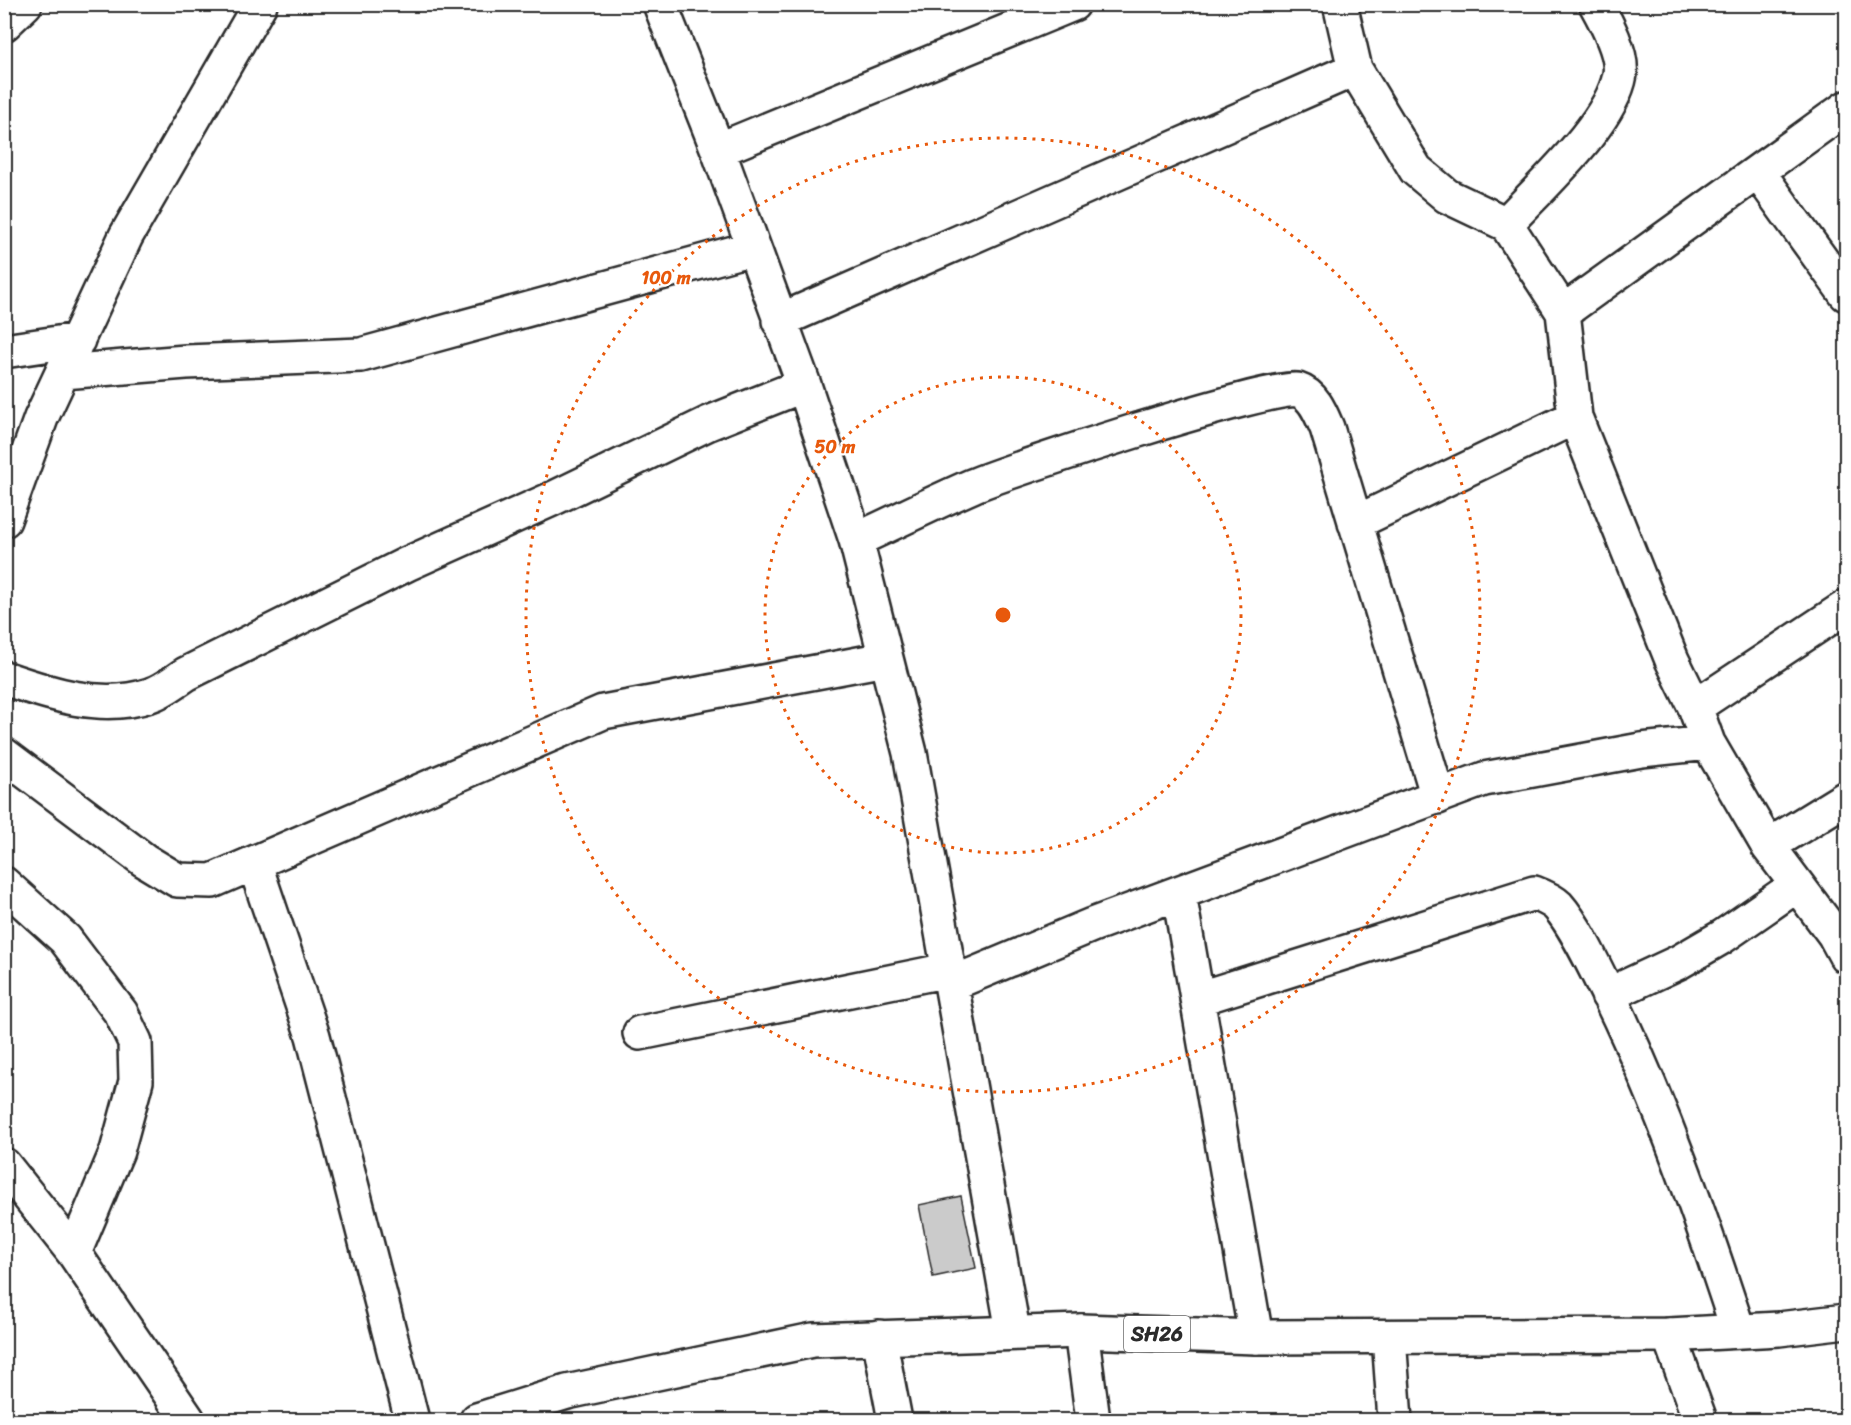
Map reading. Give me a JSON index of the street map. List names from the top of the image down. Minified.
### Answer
{"streets":{"street":["SH26"]},"rings":["100 m","50 m"]}
